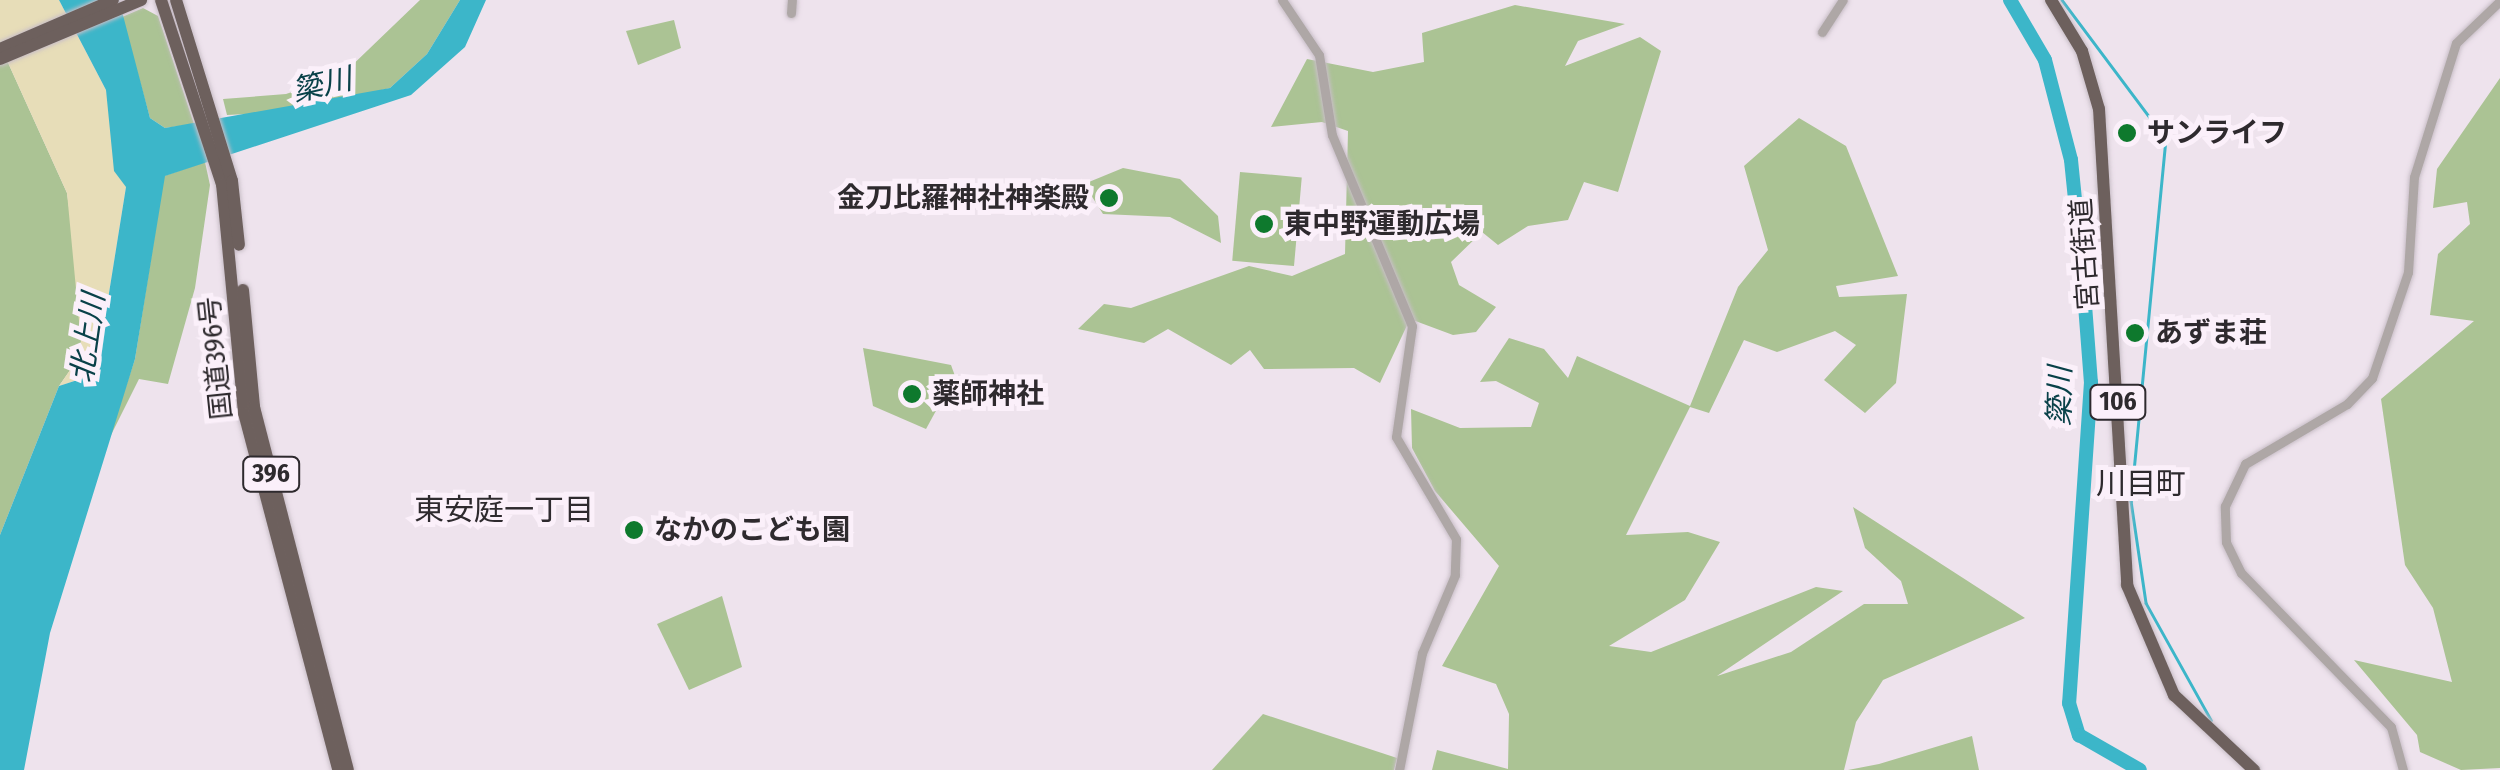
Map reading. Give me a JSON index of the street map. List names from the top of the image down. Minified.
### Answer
{"streets":{"highway":["宮古街道","国道396号","106","396"]},"districts":["川目町","東安庭一丁目"],"water":["簗川","北上川"],"places":["サンライフ","金刀比羅神社神楽殿","東中野運動広場","あずま荘","薬師神社","なかのこども園"]}
